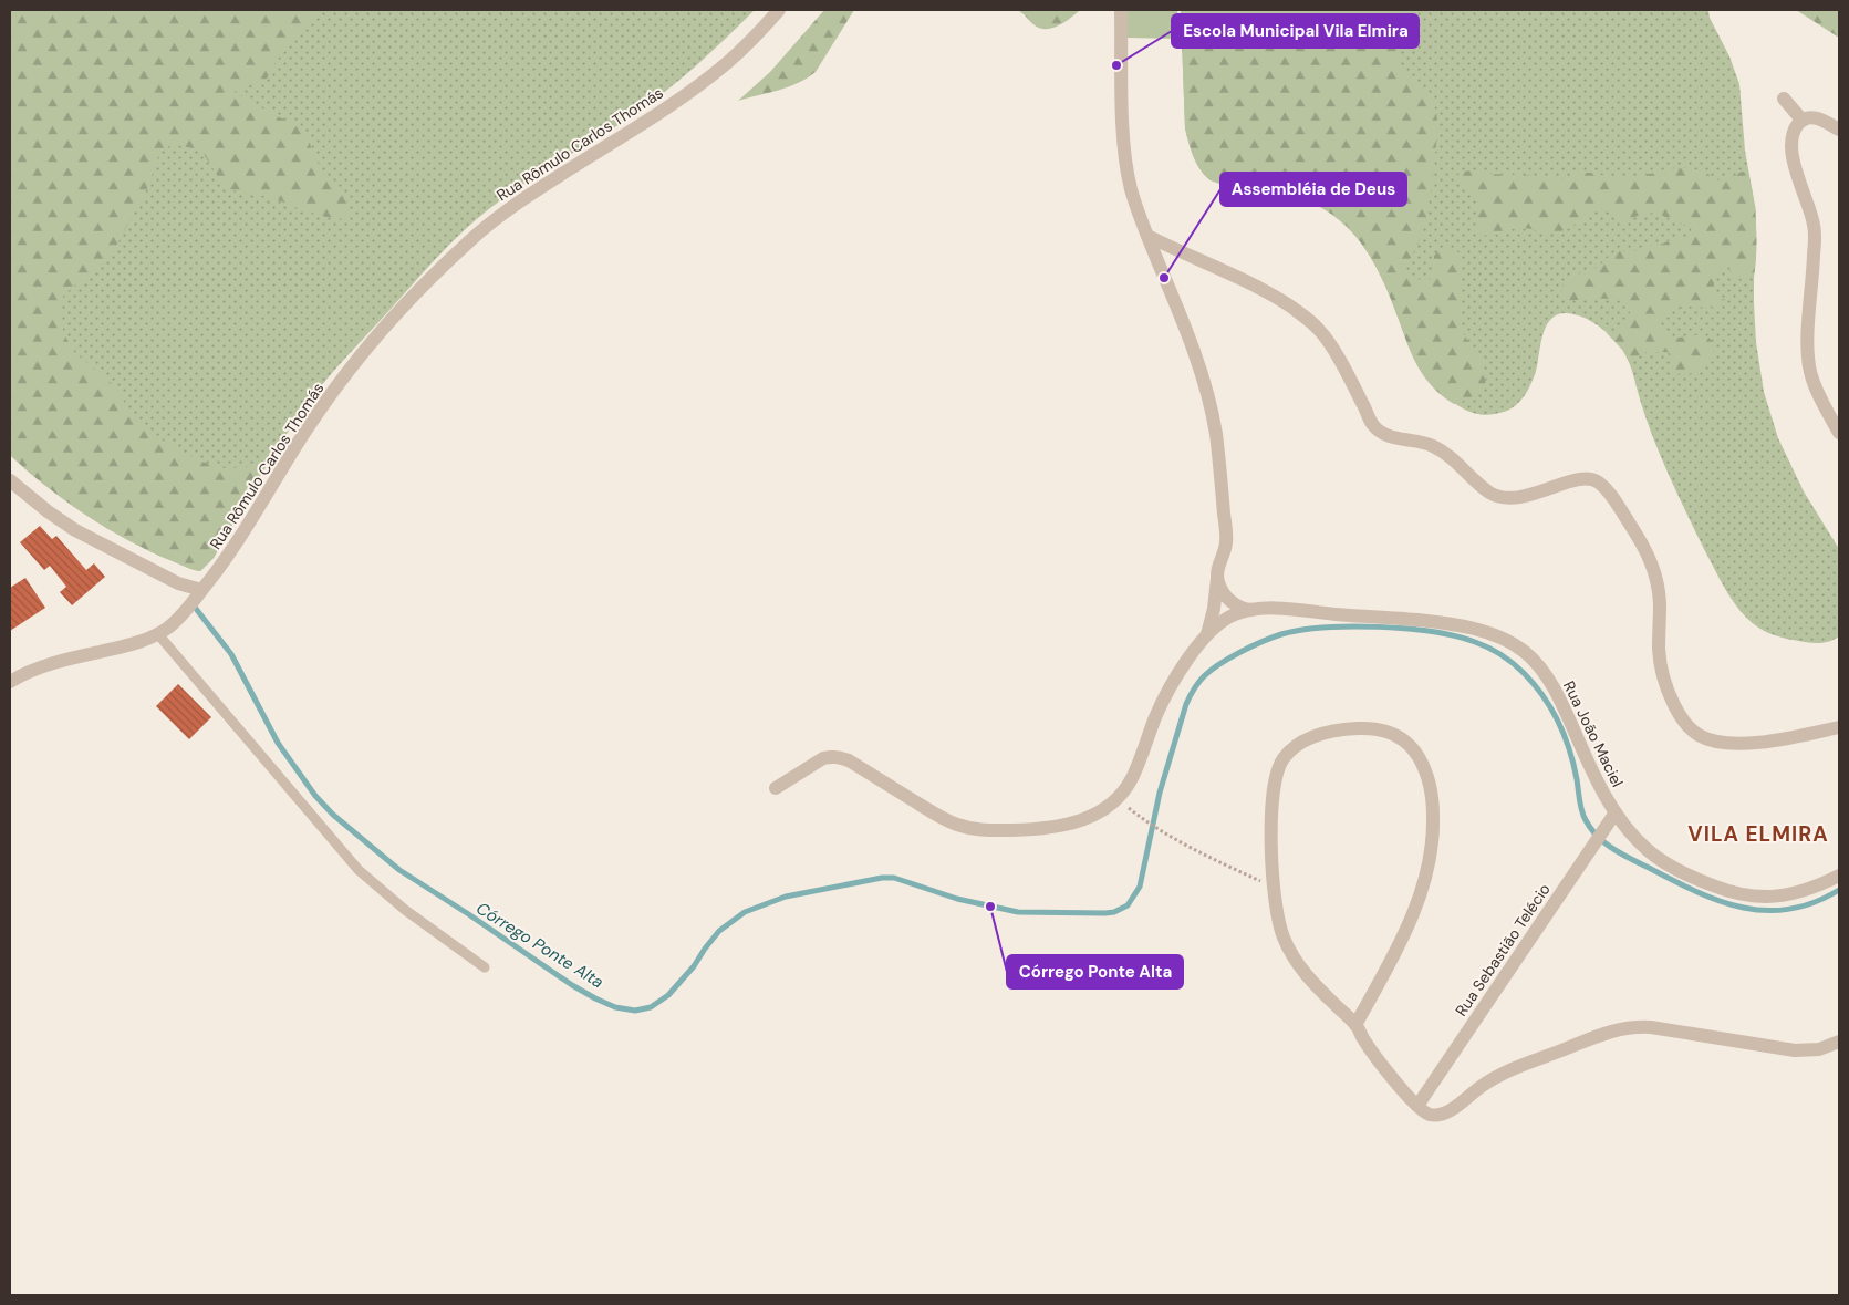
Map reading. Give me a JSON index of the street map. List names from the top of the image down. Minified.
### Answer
{"streets":{"street":["Rua Rômulo Carlos Thomás","Rua João Maciel","Rua Sebastião Telécio"]},"crossings":[["Rua João Maciel","Rua Sebastião Telécio"]],"districts":["VILA ELMIRA"],"water":["Córrego Ponte Alta"],"places":["Escola Municipal Vila Elmira","Assembléia de Deus","Córrego Ponte Alta"]}
